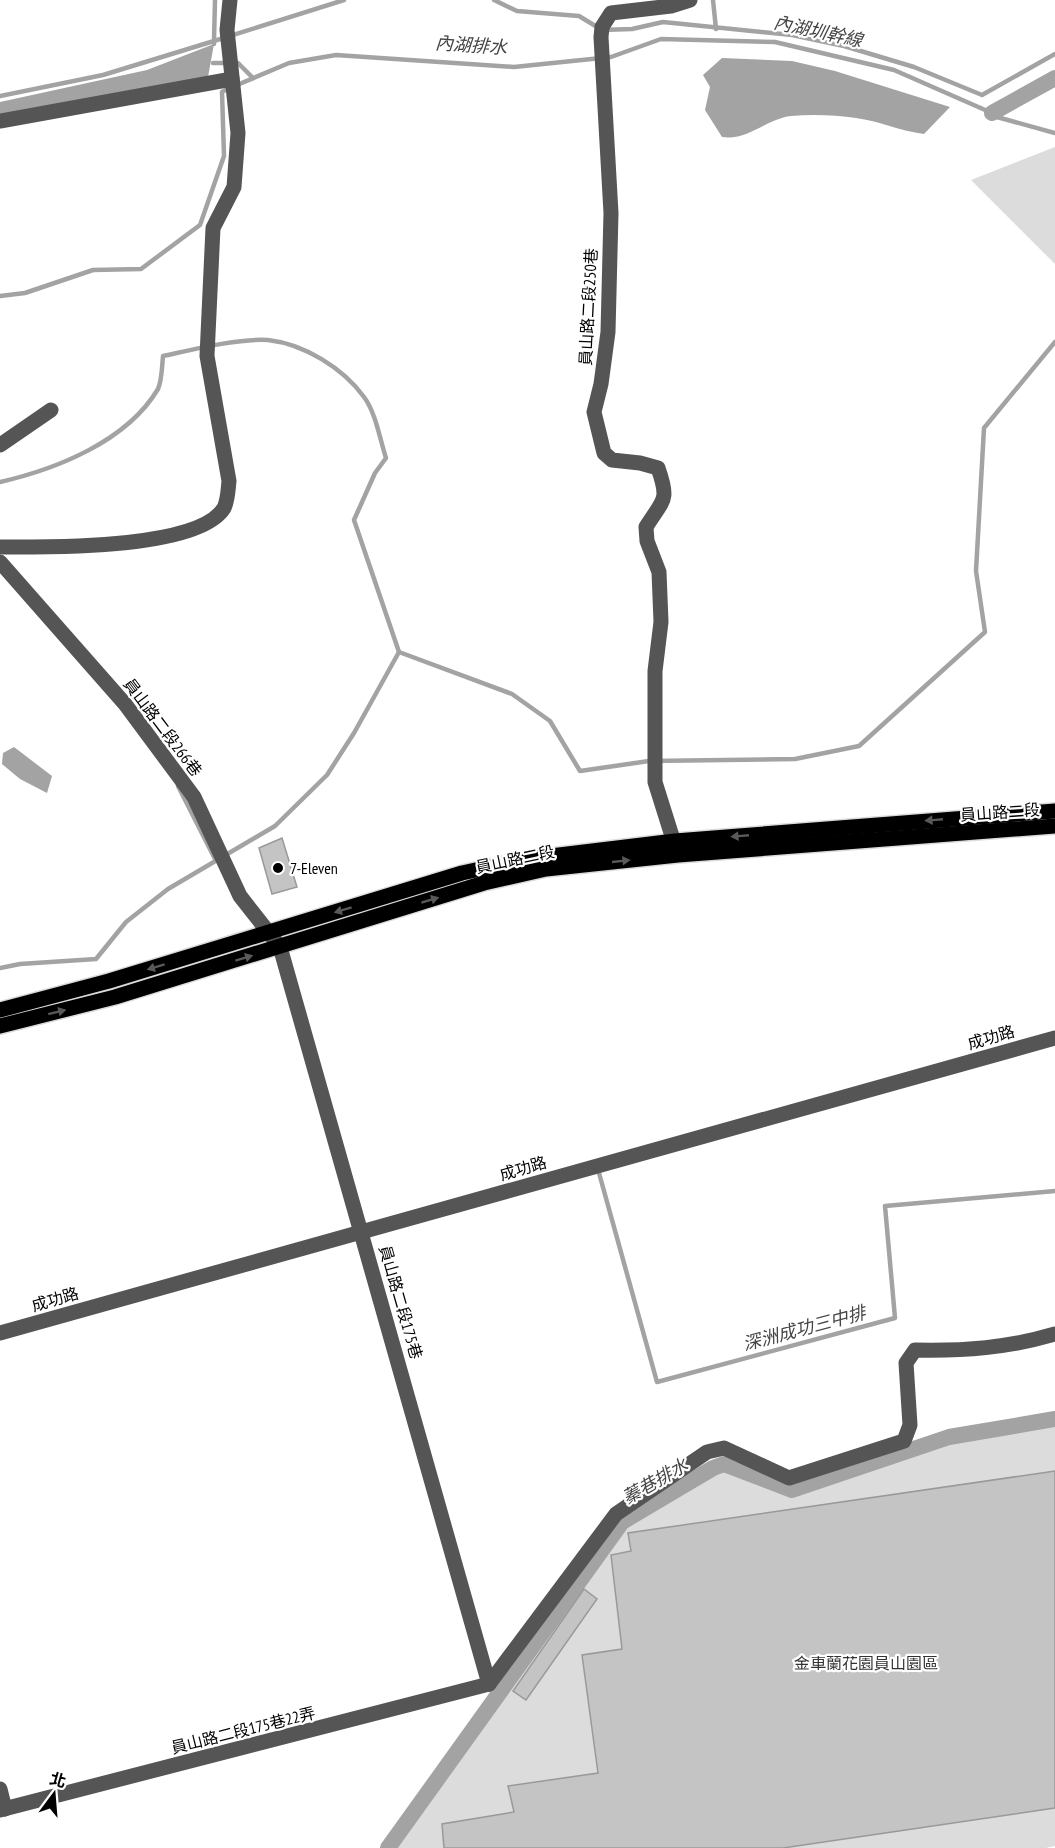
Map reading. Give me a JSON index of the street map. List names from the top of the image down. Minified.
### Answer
{"streets":{"main road":["員山路二段"],"street":["員山路二段250巷","員山路二段266巷","成功路","員山路二段175巷","員山路二段175巷22弄"]},"crossings":[["員山路二段250巷","員山路二段"],["員山路二段266巷","員山路二段"],["員山路二段266巷","員山路二段175巷"],["員山路二段","員山路二段175巷"],["成功路","員山路二段175巷"],["員山路二段175巷","員山路二段175巷22弄"]],"water":["內湖圳幹線","內湖排水","深洲成功三中排","蓁巷排水"],"parks":["金車蘭花園員山園區"],"places":["7-Eleven"],"north":"top"}
